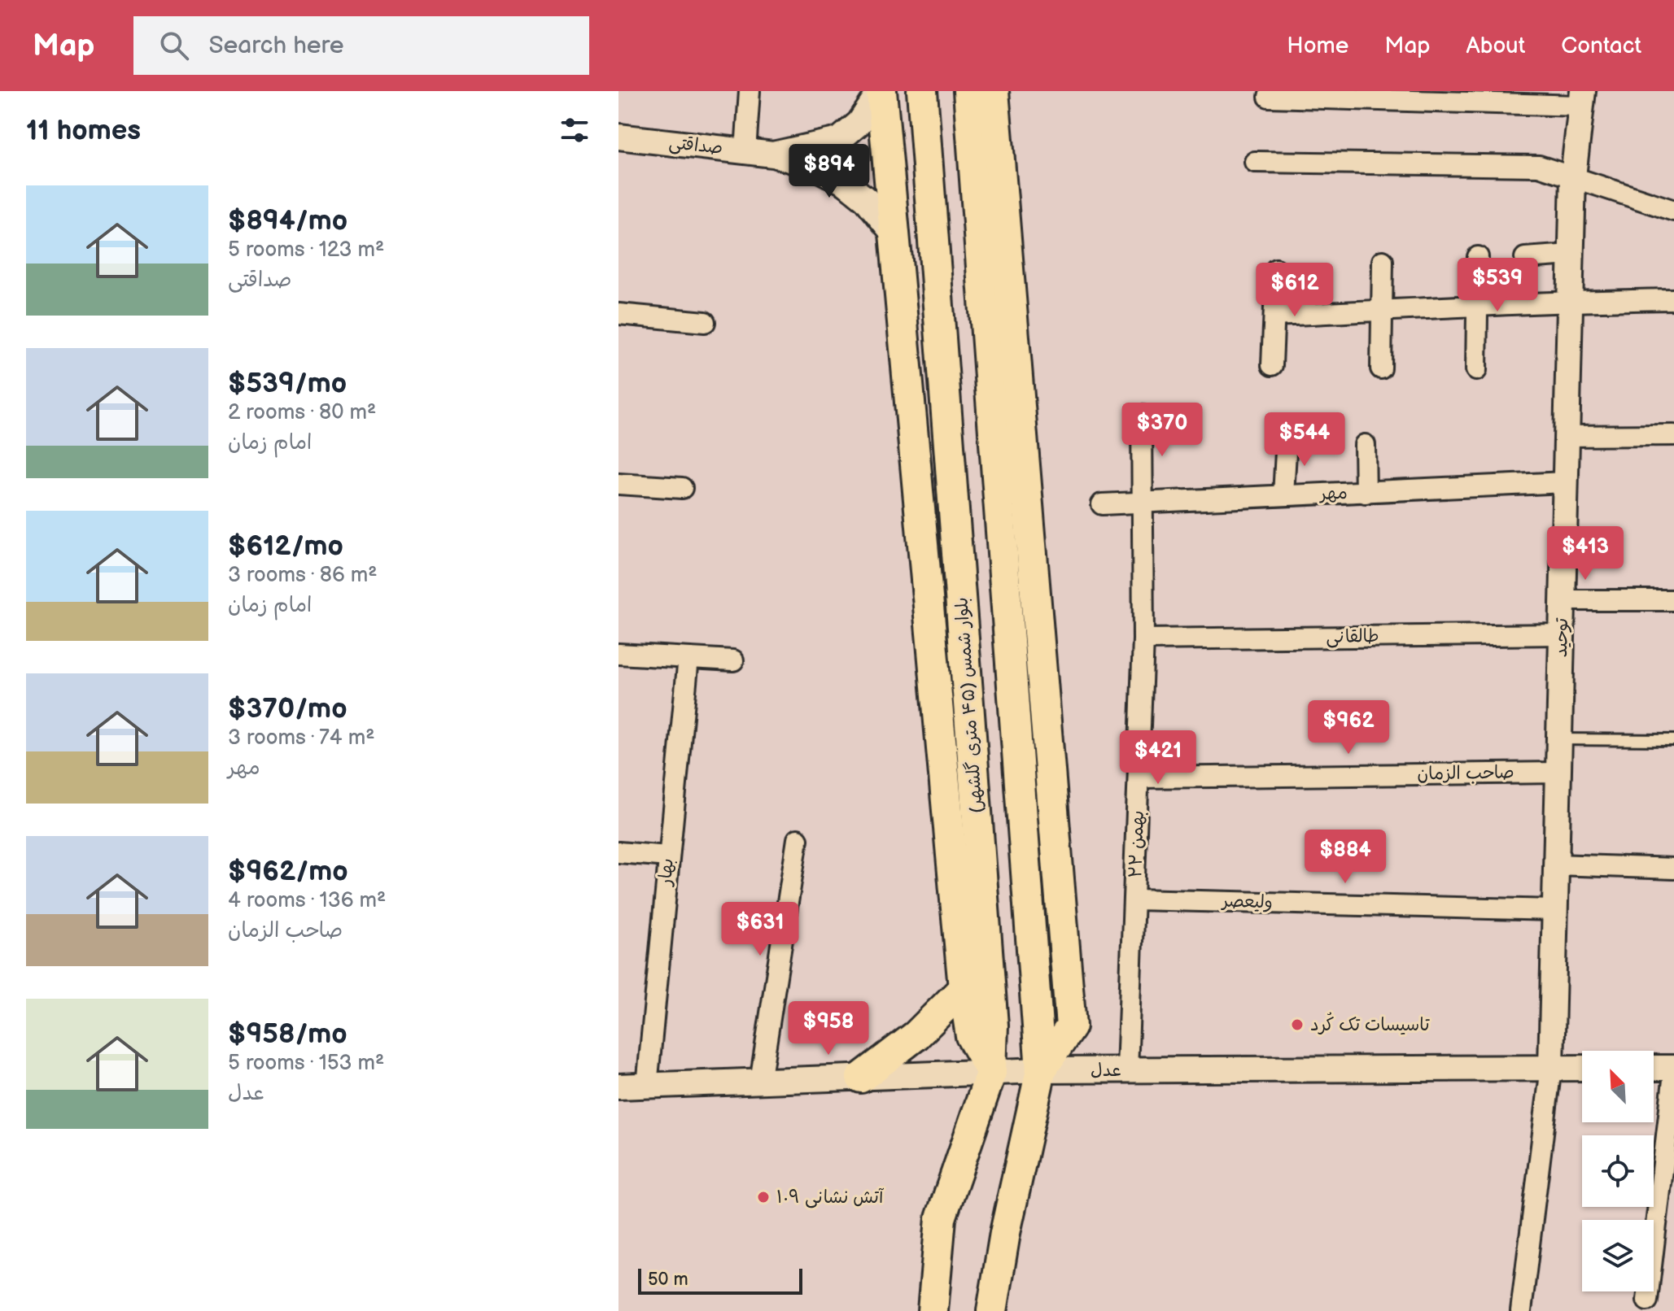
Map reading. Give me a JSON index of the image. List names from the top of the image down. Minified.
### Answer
{"streets":{"main road":["بلوار شمس (۴۵ متری گلشهر)"],"street":["صداقتی","مهر","طالقانی","توحید","صاحب الزمان","۲۲ بهمن","بهار","ولیعصر","عدل"]},"crossings":[["مهر","توحید"],["مهر","۲۲ بهمن"],["طالقانی","توحید"],["طالقانی","۲۲ بهمن"],["توحید","صاحب الزمان"],["توحید","ولیعصر"],["توحید","عدل"],["بلوار شمس (۴۵ متری گلشهر)","عدل"],["صاحب الزمان","۲۲ بهمن"],["۲۲ بهمن","ولیعصر"],["۲۲ بهمن","عدل"],["بهار","عدل"]],"places":["تاسیسات تک کُرد","آتش نشانی ۱۰۹"],"scale_bar":"50 m","north":"top left","page":{"header":"Map","search":"Search here","nav":["Home","Map","About","Contact"],"heading":"11 homes","price":["$894","$539","$612","$370","$544","$413","$962","$421","$884","$631","$958"],"list":[{"name":"$894/mo","note":"5 rooms · 123 m² · صداقتی"},{"name":"$539/mo","note":"2 rooms · 80 m² · امام زمان"},{"name":"$612/mo","note":"3 rooms · 86 m² · امام زمان"},{"name":"$370/mo","note":"3 rooms · 74 m² · مهر"},{"name":"$962/mo","note":"4 rooms · 136 m² · صاحب الزمان"},{"name":"$958/mo","note":"5 rooms · 153 m² · عدل"}],"scale":"50 m"}}
